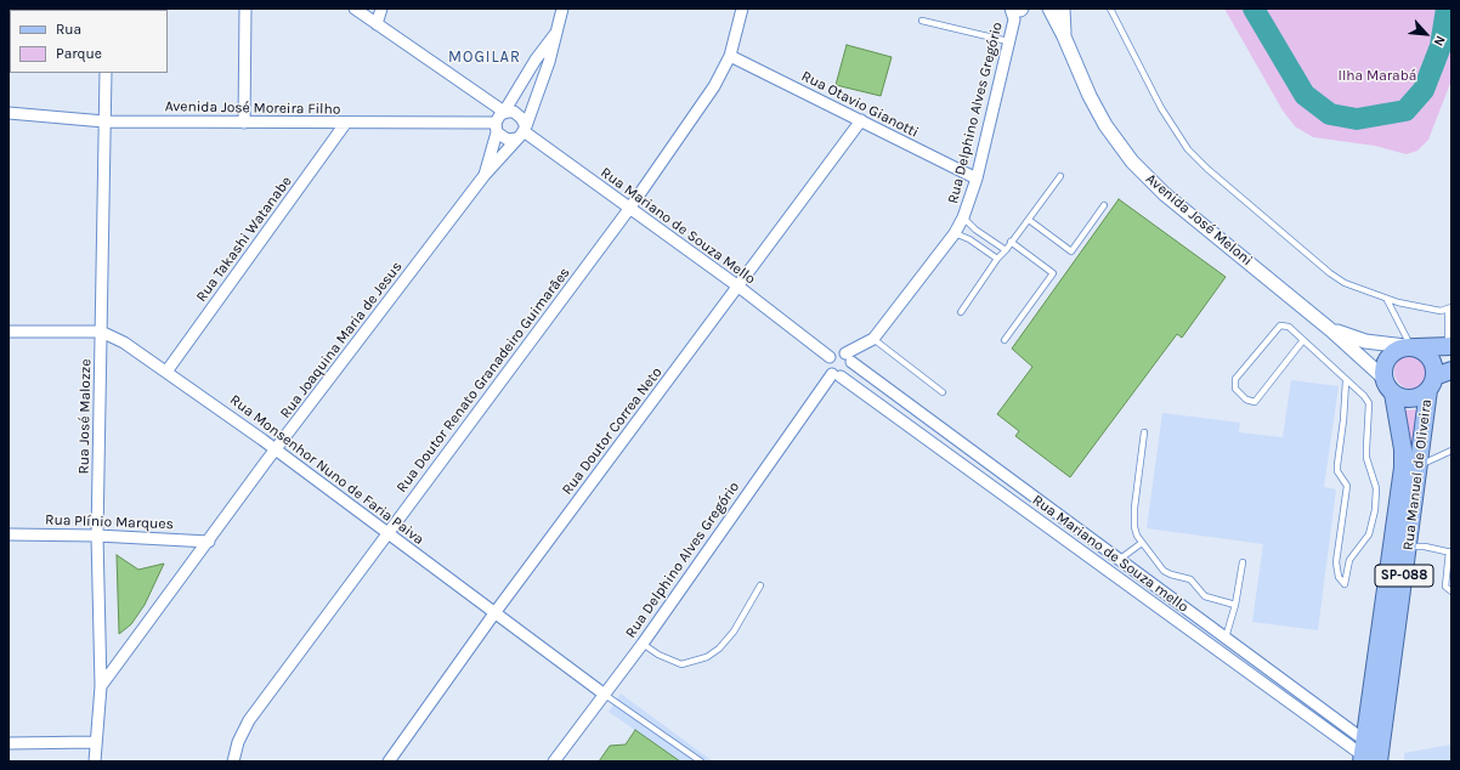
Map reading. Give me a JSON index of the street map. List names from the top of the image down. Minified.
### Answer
{"streets":{"main road":["Avenida José Meloni","Rua Manuel de Oliveira","SP-088"],"street":["Rua Otavio Gianotti","Avenida José Moreira Filho","Rua Delphino Alves Gregório","Rua Mariano de Souza Mello","Rua Takashi Watanabe","Rua Joaquina Maria de Jesus","Rua Doutor Renato Granadeiro Guimarães","Rua José Malozze","Rua Doutor Correa Neto","Rua Monsenhor Nuno de Faria Paiva","Rua Plínio Marques","Rua Mariano de Souza mello"]},"crossings":[["Rua Otavio Gianotti","Rua Delphino Alves Gregório"],["Rua Otavio Gianotti","Rua Doutor Renato Granadeiro Guimarães"],["Rua Otavio Gianotti","Rua Doutor Correa Neto"],["Avenida José Moreira Filho","Rua Mariano de Souza Mello"],["Avenida José Moreira Filho","Rua Takashi Watanabe"],["Avenida José Moreira Filho","Rua Joaquina Maria de Jesus"],["Avenida José Moreira Filho","Rua José Malozze"],["Rua Delphino Alves Gregório","Rua Mariano de Souza Mello"],["Rua Delphino Alves Gregório","Rua Monsenhor Nuno de Faria Paiva"],["Rua Delphino Alves Gregório","Rua Mariano de Souza mello"],["Avenida José Meloni","Rua Manuel de Oliveira"],["Avenida José Meloni","SP-088"],["Rua Mariano de Souza Mello","Rua Joaquina Maria de Jesus"],["Rua Mariano de Souza Mello","Rua Doutor Renato Granadeiro Guimarães"],["Rua Mariano de Souza Mello","Rua Doutor Correa Neto"],["Rua Mariano de Souza Mello","Rua Mariano de Souza mello"],["Rua Takashi Watanabe","Rua Monsenhor Nuno de Faria Paiva"],["Rua Joaquina Maria de Jesus","Rua José Malozze"],["Rua Joaquina Maria de Jesus","Rua Monsenhor Nuno de Faria Paiva"],["Rua Joaquina Maria de Jesus","Rua Plínio Marques"],["Rua Doutor Renato Granadeiro Guimarães","Rua Monsenhor Nuno de Faria Paiva"],["Rua José Malozze","Rua Monsenhor Nuno de Faria Paiva"],["Rua José Malozze","Rua Plínio Marques"],["Rua Doutor Correa Neto","Rua Monsenhor Nuno de Faria Paiva"],["Rua Manuel de Oliveira","Rua Mariano de Souza mello"],["Rua Manuel de Oliveira","SP-088"]],"districts":["MOGILAR"],"parks":["Ilha Marabá"],"legend":["Rua","Parque"],"north":"bottom right"}
